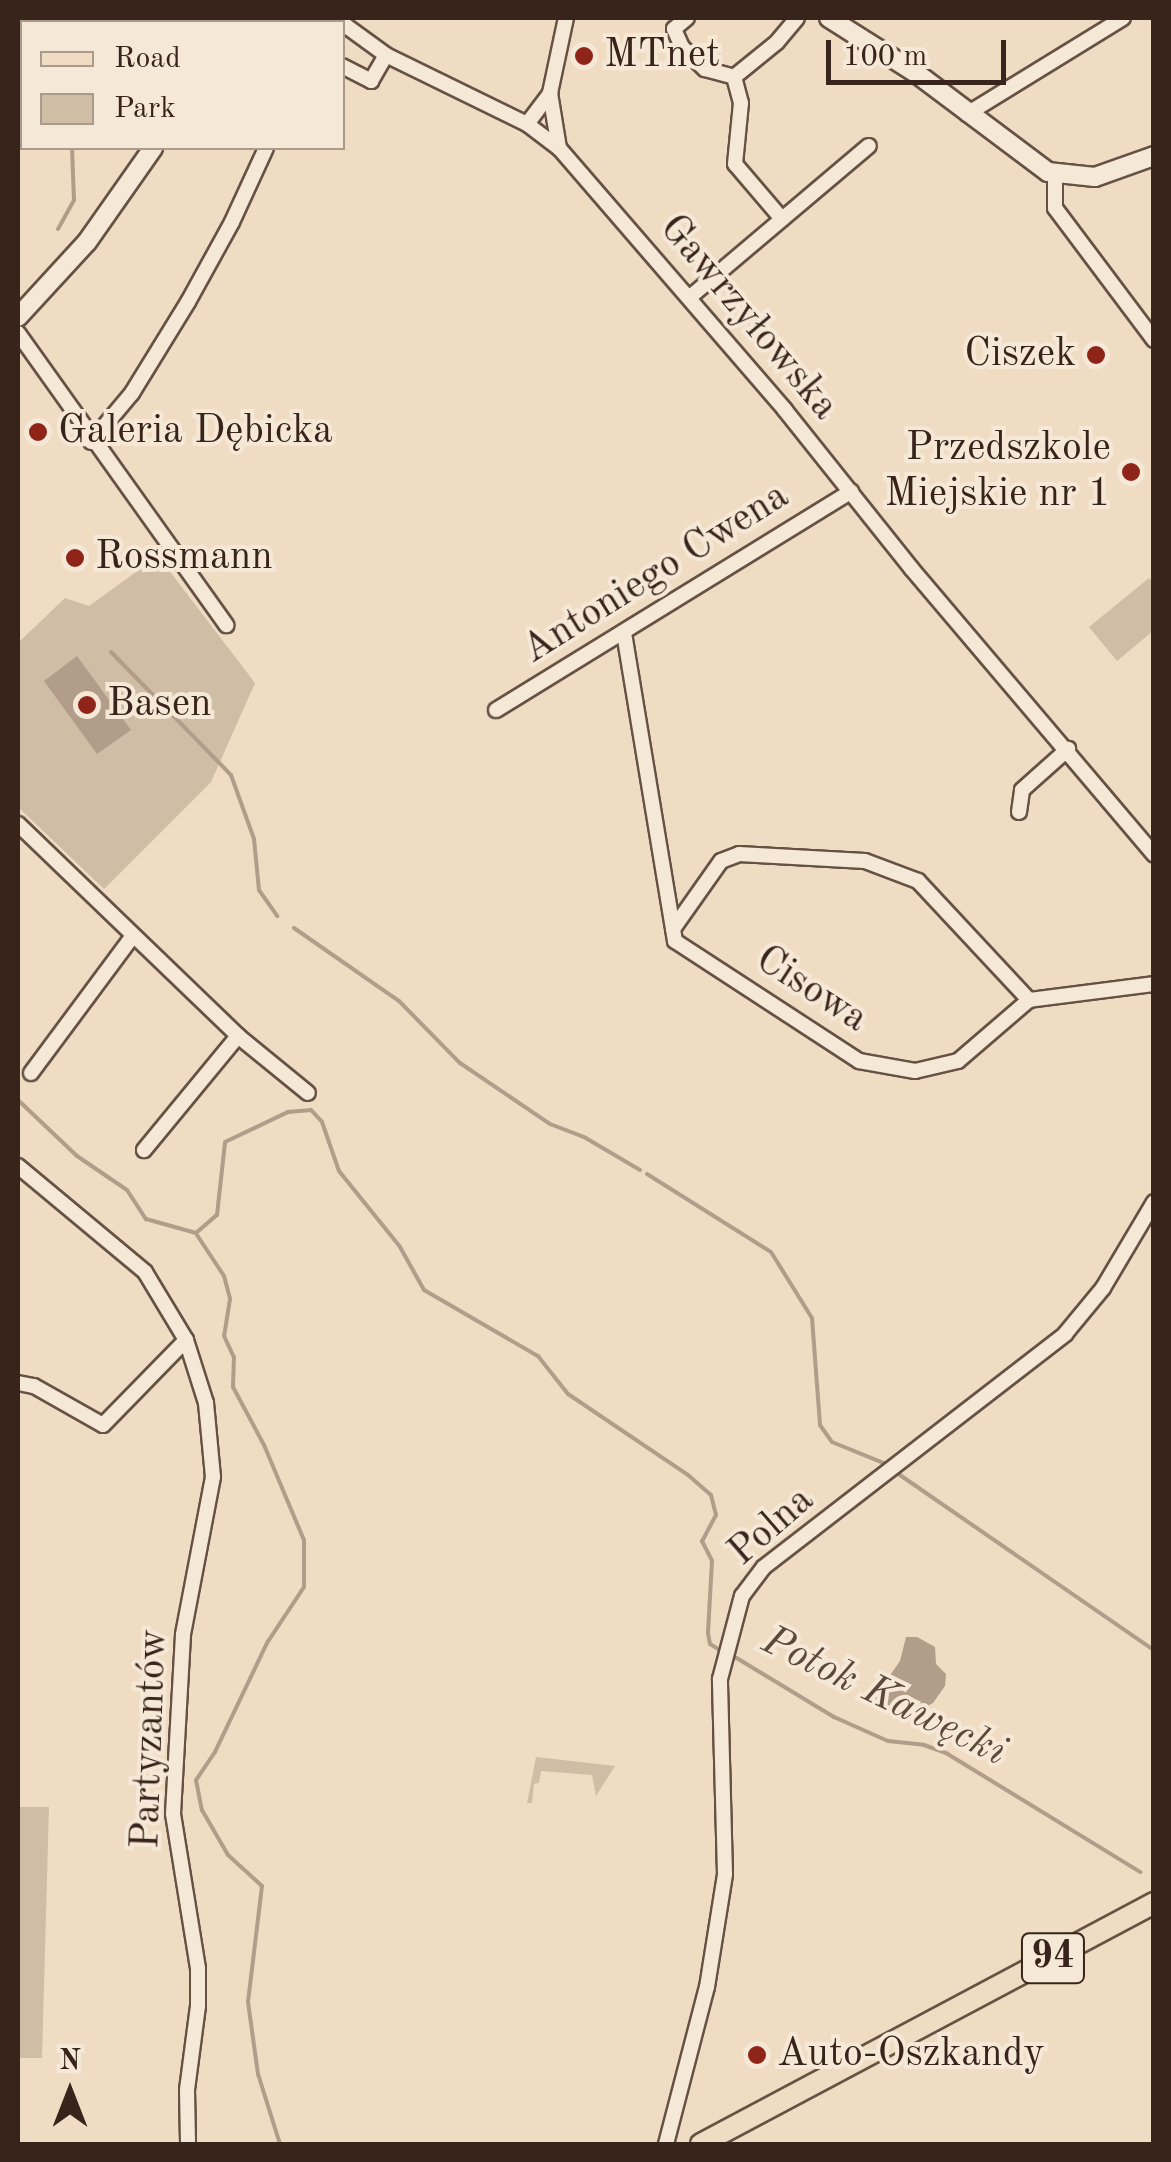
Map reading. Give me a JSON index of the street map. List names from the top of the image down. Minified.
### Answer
{"streets":{"main road":["94"],"street":["Gawrzyłowska","Antoniego Cwena","Cisowa","Polna","Partyzantów"]},"crossings":[["Gawrzyłowska","Antoniego Cwena"]],"water":["Potok Kawęcki"],"places":["MTnet","Ciszek","Galeria Dębicka","Przedszkole Miejskie nr 1","Rossmann","Basen","Auto-Oszkandy"],"legend":["Road","Park"],"scale_bar":"100 m","north":"top"}
